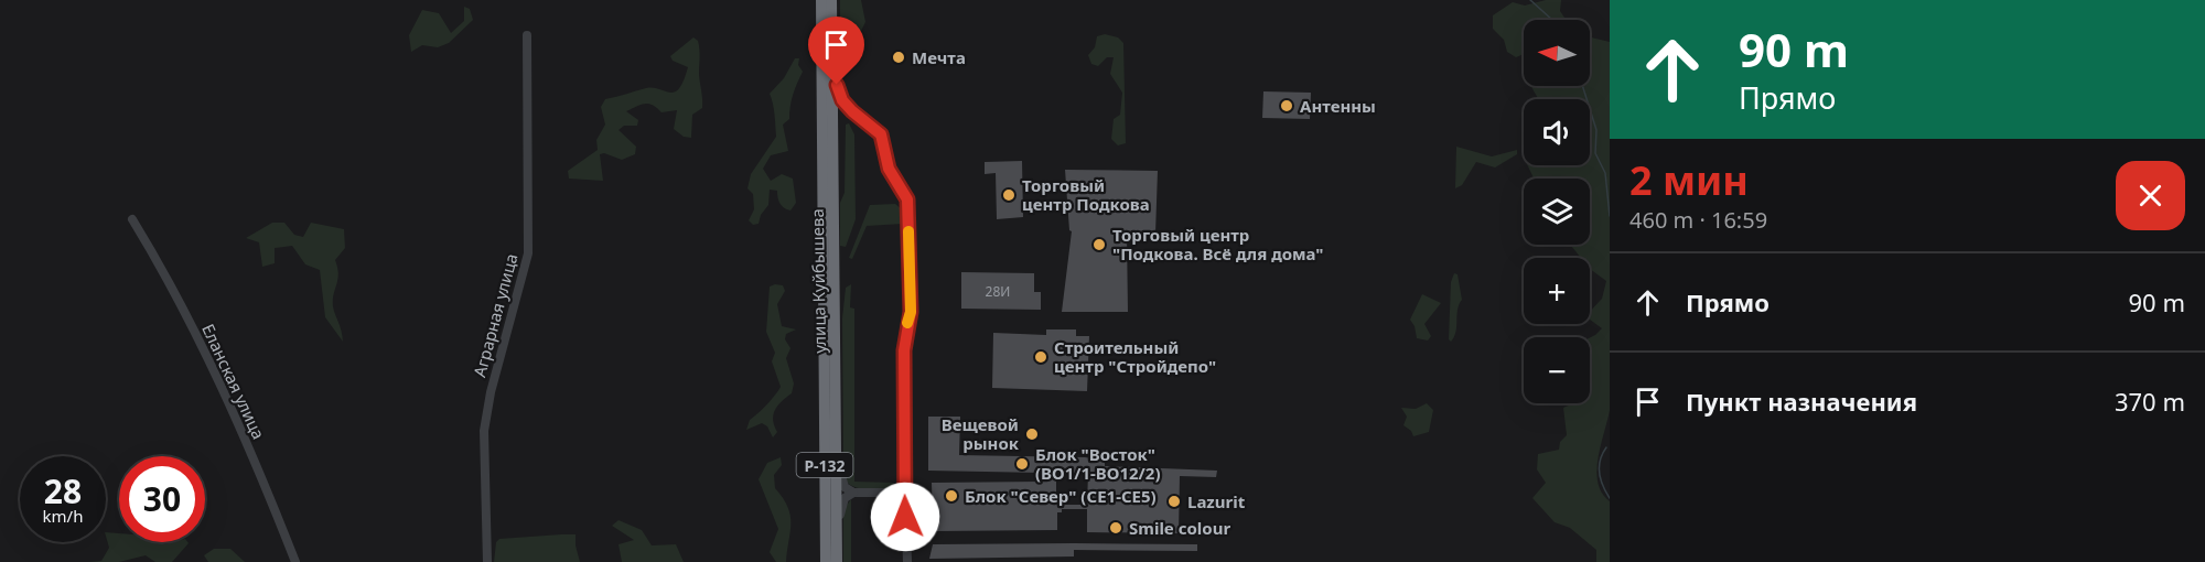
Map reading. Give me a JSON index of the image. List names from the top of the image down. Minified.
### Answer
{"streets":{"highway":["улица Куйбышева","Р-132"],"street":["Аграрная улица","Еланская улица"]},"places":["Мечта","Антенны","Торговый центр Подкова","Торговый центр \"Подкова. Всё для дома\"","Строительный центр \"Стройдепо\"","Вещевой рынок","Блок \"Восток\" (ВО1/1-ВО12/2)","Блок \"Север\" (СЕ1-СЕ5)","Lazurit","Smile colour"],"house_numbers":["28И"],"north":"left","page":{"turn":["90 m","Прямо"],"map_buttons":["+","−"],"heading":["2 мин","460 m · 16:59"],"list":[{"name":"Прямо","value":"90 m"},{"name":"Пункт назначения","value":"370 m"}],"speed":"28 km/h","limit":"30"}}
